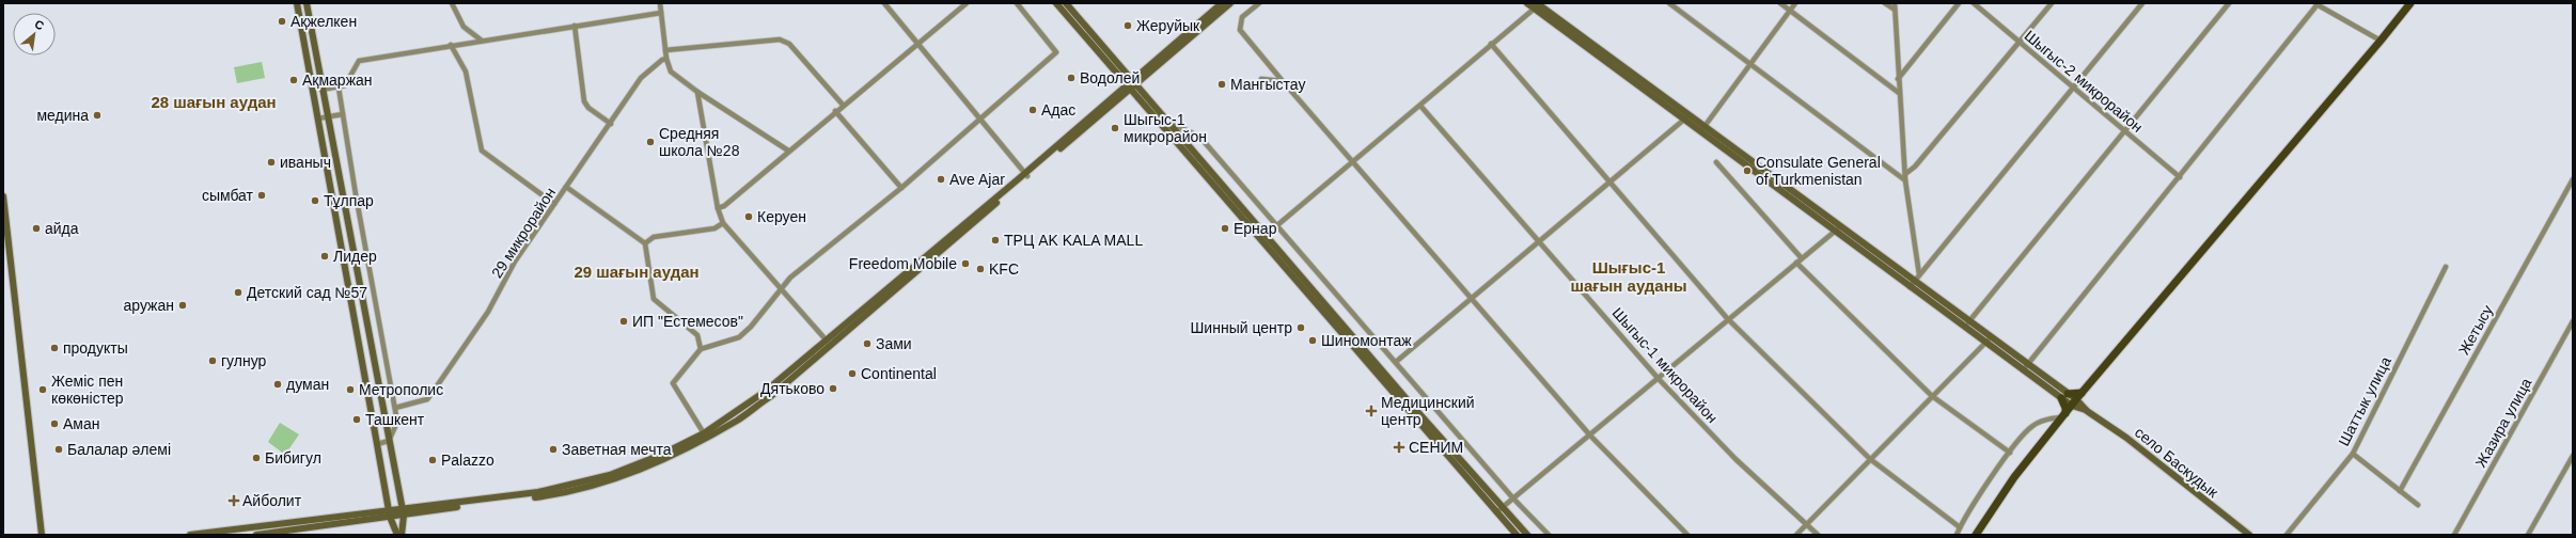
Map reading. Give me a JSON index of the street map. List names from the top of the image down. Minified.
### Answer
{"streets":{"main road":["село Баскудык"],"street":["Шыгыс-2 микрорайон","29 микрорайон","Жетысу","Шыгыс-1 микрорайон","Шаттык улица","Жазира улица"]},"districts":["28 шағын аудан","Шығыс-1 шағын ауданы","29 шағын аудан"],"places":{"other":["Ақжелкен","Жеруйык","Водолей","Ақмаржан","Мангыстау","Адас","медина","Шыгыс-1 микрорайон","Средняя школа №28","иваныч","Consulate General of Turkmenistan","Ave Ajar","сымбат","Тұлпар","Керуен","айда","Ернар","ТРЦ AK KALA MALL","Лидер","Freedom Mobile","KFC","Детский сад №57","аружан","ИП \"Естемесов\"","Шинный центр","Шиномонтаж","Зами","продукты","гулнур","Continental","думан","Дятьково","Жеміс пен көкөністер","Метрополис","Ташкент","Аман","Балалар әлемі","Заветная мечта","Бибигул","Palazzo"],"health":["Медицинский центр","СЕНИМ","Айболит"]},"north":"top right"}
